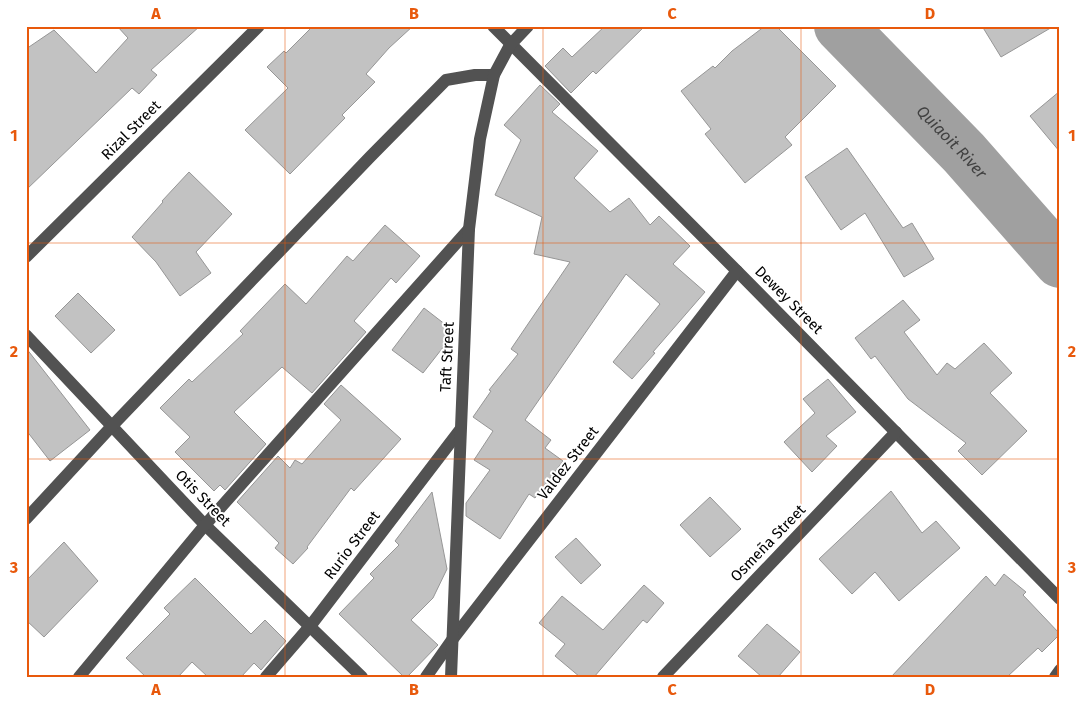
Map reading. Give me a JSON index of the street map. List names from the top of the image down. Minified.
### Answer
{"streets":{"street":["Rizal Street","Dewey Street","Taft Street","Valdez Street","Otis Street","Osmeña Street","Rurio Street"]},"crossings":[["Dewey Street","Taft Street"],["Dewey Street","Valdez Street"],["Dewey Street","Osmeña Street"],["Taft Street","Valdez Street"],["Taft Street","Rurio Street"],["Otis Street","Rurio Street"]],"water":["Quiaoit River"],"grid":{"columns":["A","B","C","D"],"rows":["1","2","3"]}}
